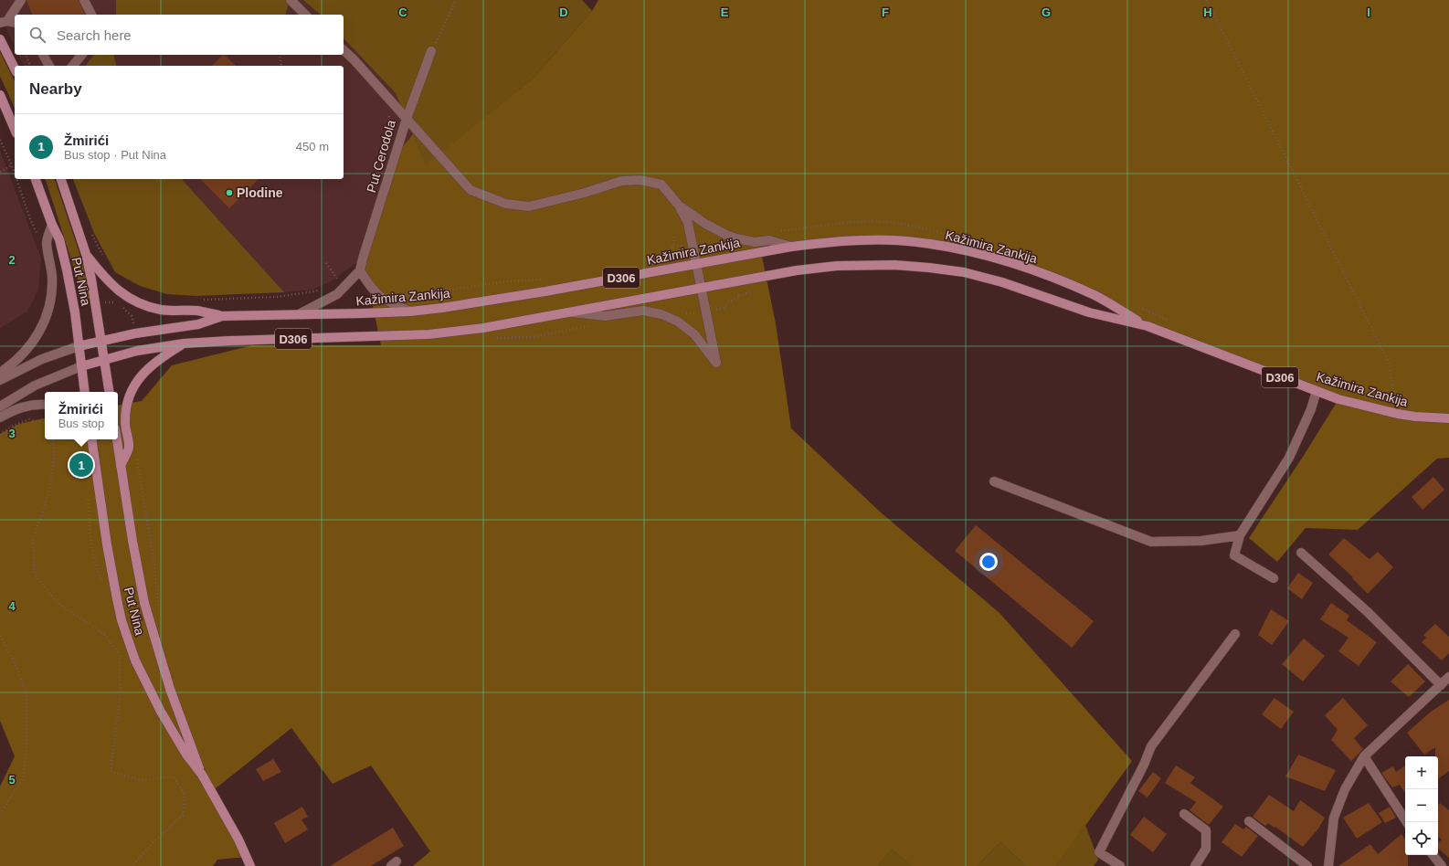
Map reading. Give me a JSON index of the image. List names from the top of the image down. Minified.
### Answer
{"streets":{"main road":["Kažimira Zankija","D306","Put Nina"],"street":["Put Cerodola"]},"crossings":[["Kažimira Zankija","D306"],["Kažimira Zankija","Put Nina"],["D306","Put Nina"]],"places":["Plodine"],"page":{"search":"Search here","heading":"Nearby","list":[{"mark":"1","name":"Žmirići","note":"Bus stop · Put Nina","value":"450 m"}],"popup":["Žmirići","Bus stop"],"pins":"1","map_buttons":["+","−"]},"grid":{"columns":["C","D","E","F","G","H","I"],"rows":["2","3","4","5"]}}
